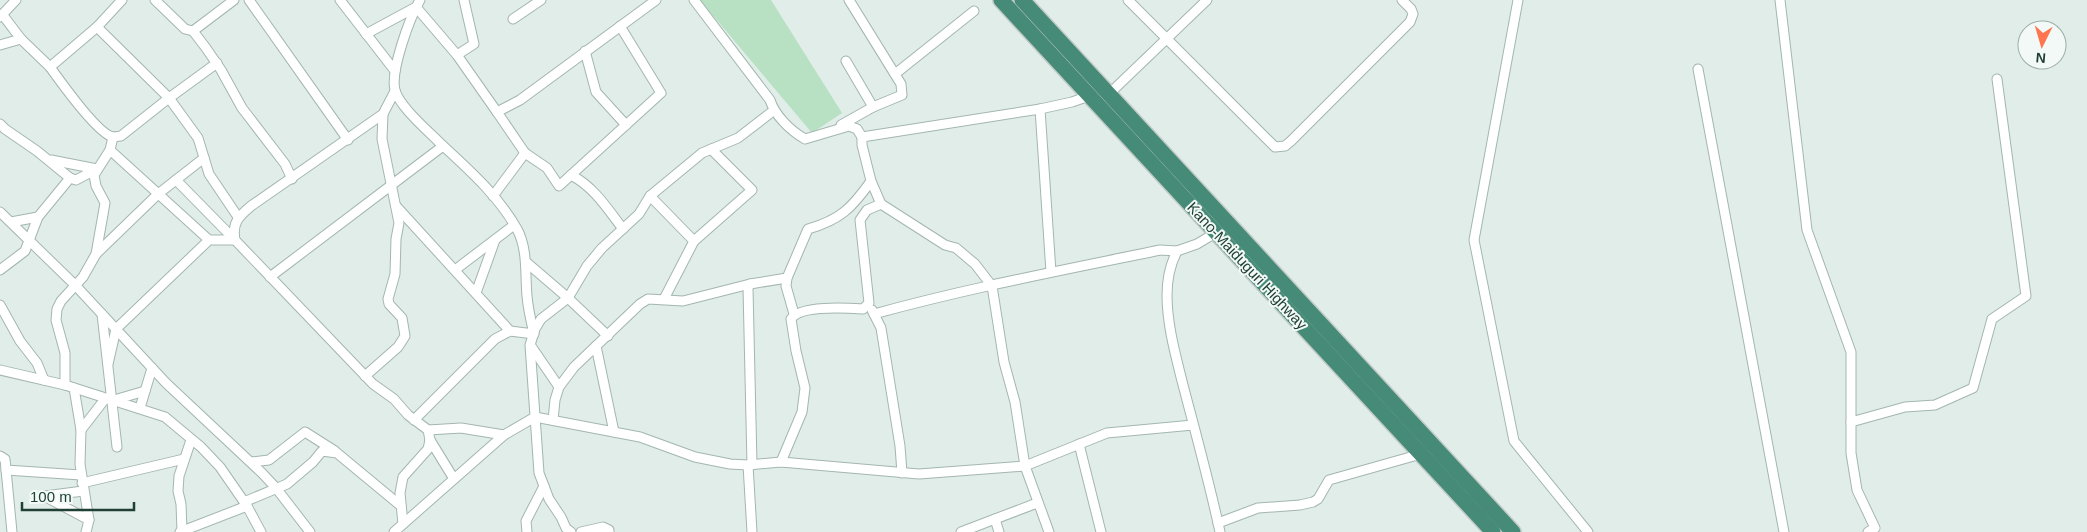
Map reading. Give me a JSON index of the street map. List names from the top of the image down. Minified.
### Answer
{"streets":{"highway":["Kano-Maiduguri Highway"]},"scale_bar":"100 m","north":"bottom"}
